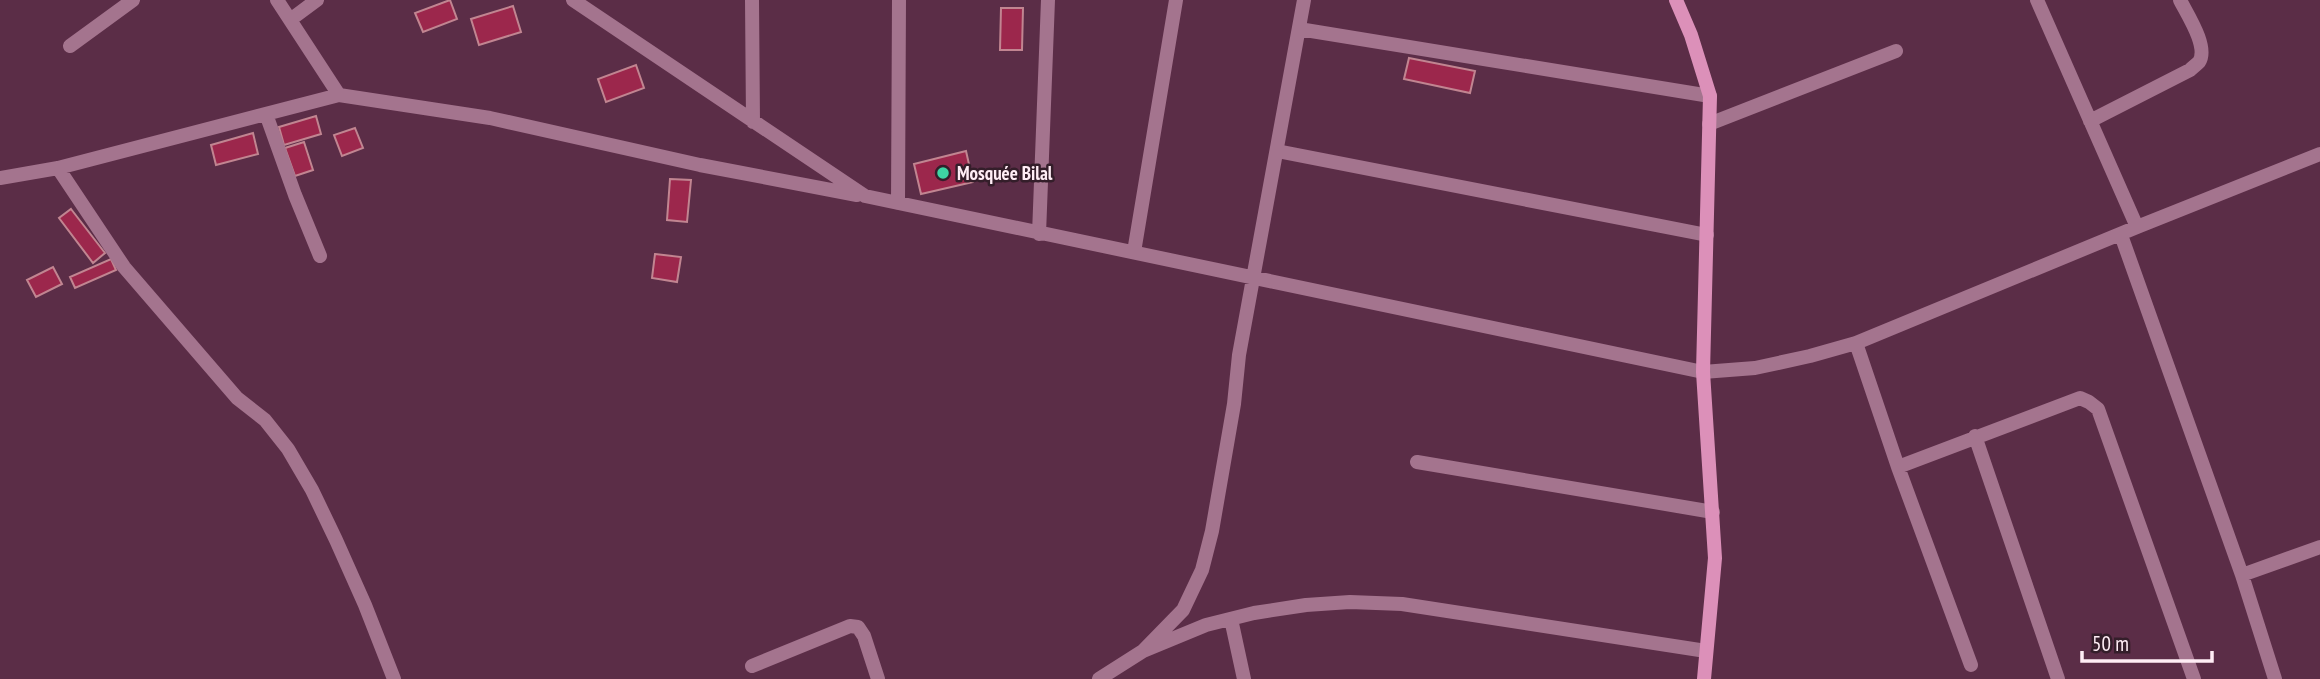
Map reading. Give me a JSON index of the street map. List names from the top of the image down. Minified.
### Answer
{"places":["Mosquée Bilal"],"scale_bar":"50 m"}
